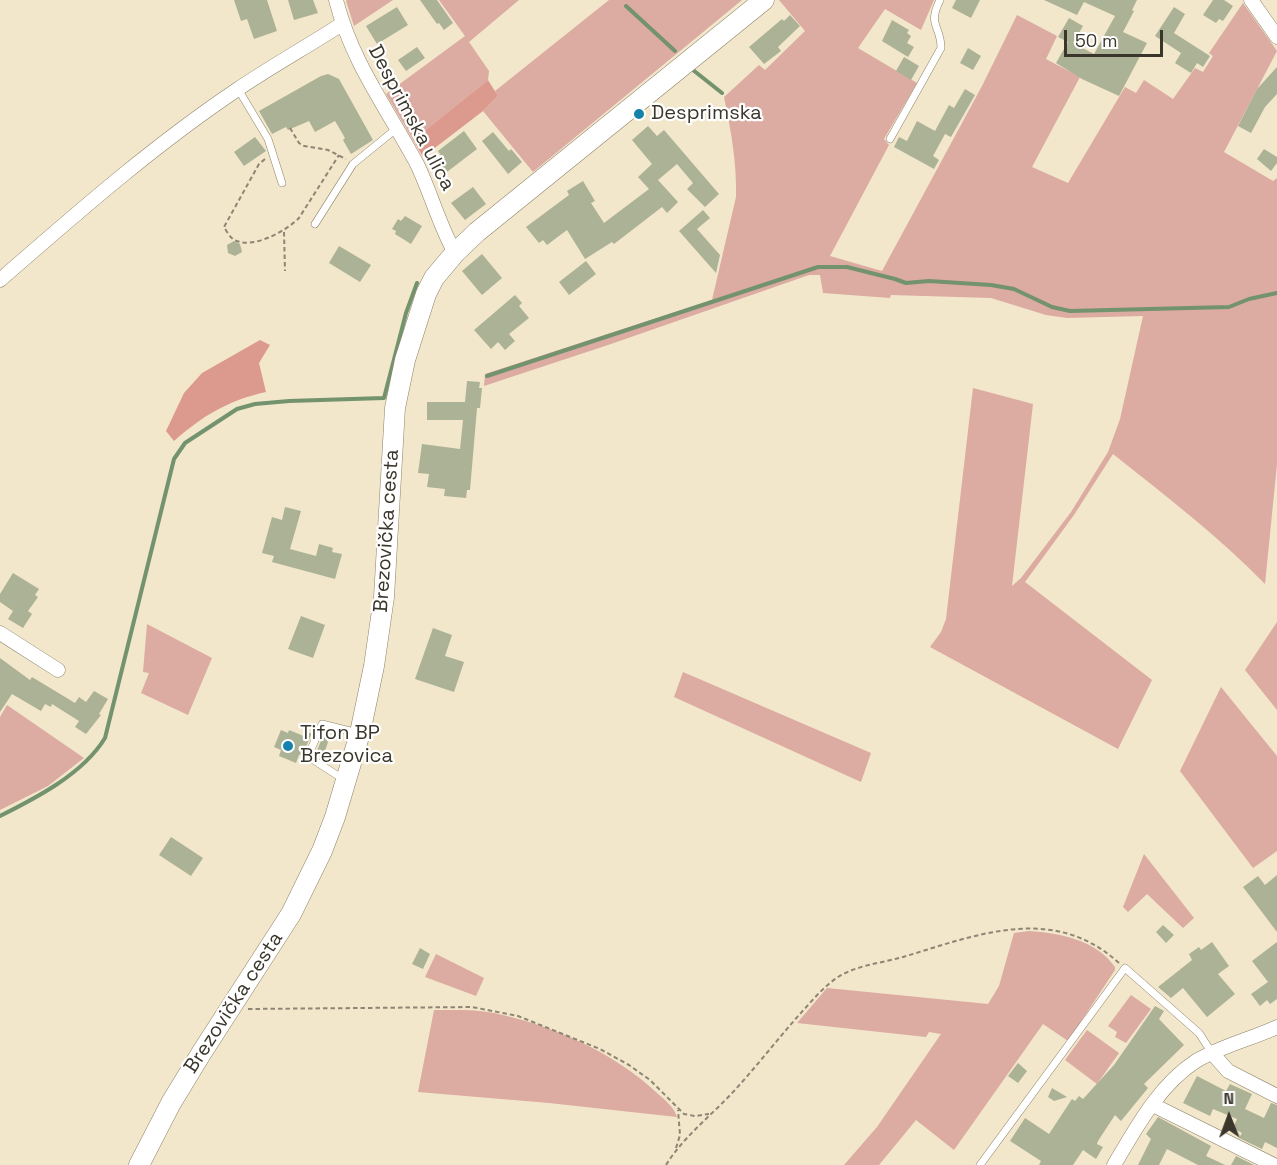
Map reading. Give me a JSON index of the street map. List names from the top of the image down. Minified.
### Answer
{"streets":{"main road":["Brezovička cesta"],"street":["Desprimska ulica"]},"crossings":[["Desprimska ulica","Brezovička cesta"]],"places":["Desprimska","Tifon BP Brezovica"],"scale_bar":"50 m","north":"top"}
